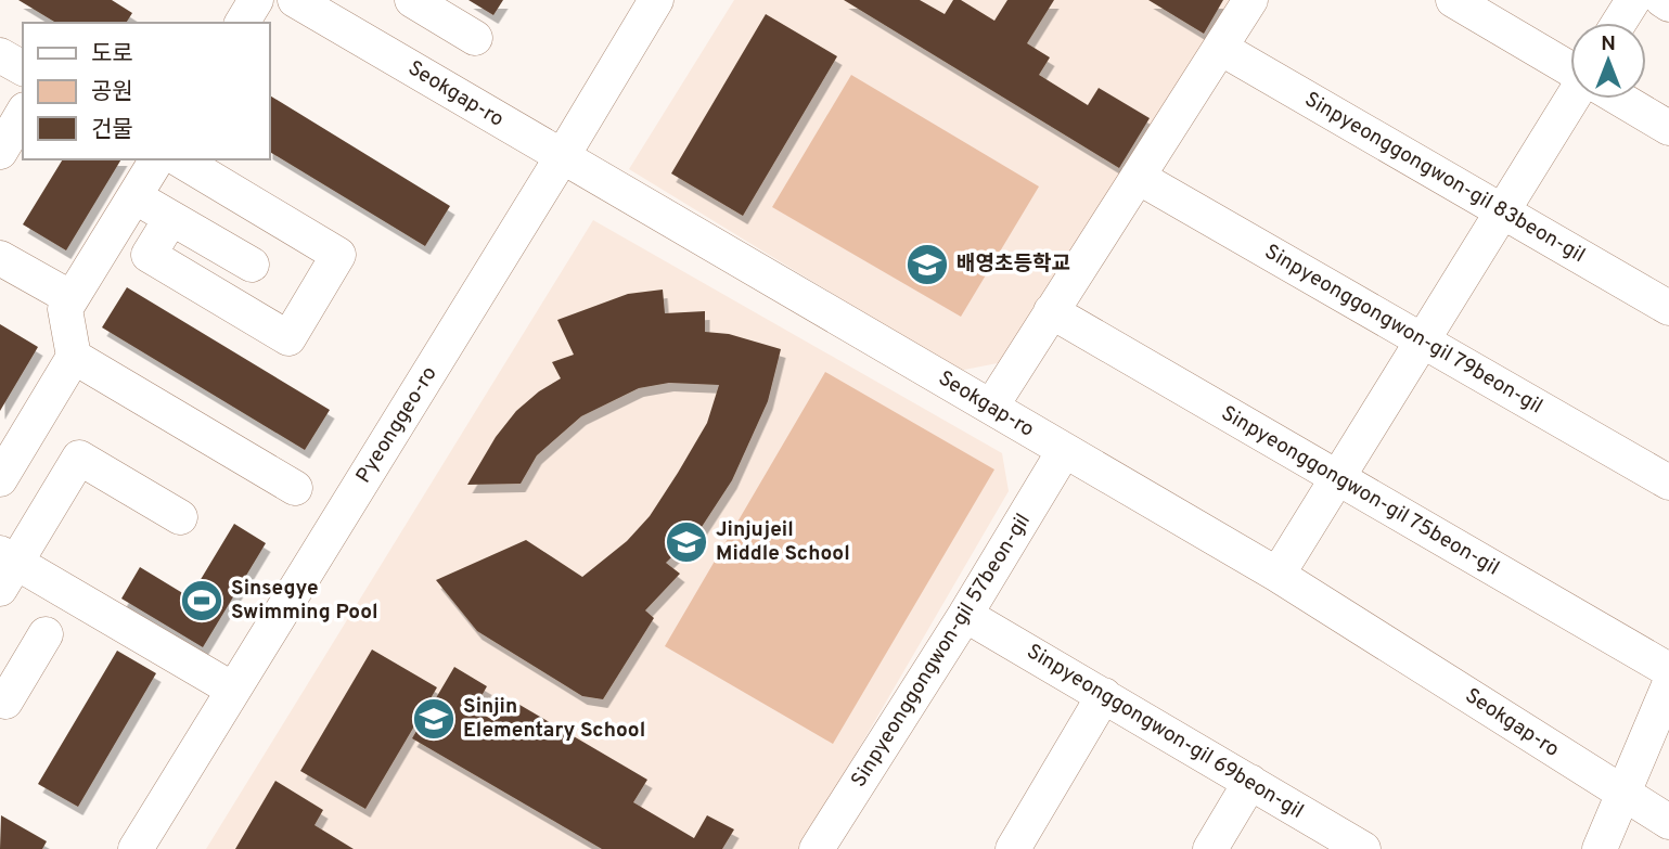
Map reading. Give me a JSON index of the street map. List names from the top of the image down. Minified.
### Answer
{"streets":{"street":["Seokgap-ro","Sinpyeonggongwon-gil 83beon-gil","Sinpyeonggongwon-gil 79beon-gil","Pyeonggeo-ro","Sinpyeonggongwon-gil 75beon-gil","Sinpyeonggongwon-gil 57beon-gil","Sinpyeonggongwon-gil 69beon-gil"]},"crossings":[["Seokgap-ro","Pyeonggeo-ro"],["Seokgap-ro","Sinpyeonggongwon-gil 57beon-gil"],["Sinpyeonggongwon-gil 57beon-gil","Sinpyeonggongwon-gil 69beon-gil"]],"places":{"school or university":["배영초등학교","Jinjujeil Middle School","Sinjin Elementary School"],"sports":["Sinsegye Swimming Pool"]},"legend":["도로","공원","건물"],"north":"top"}
